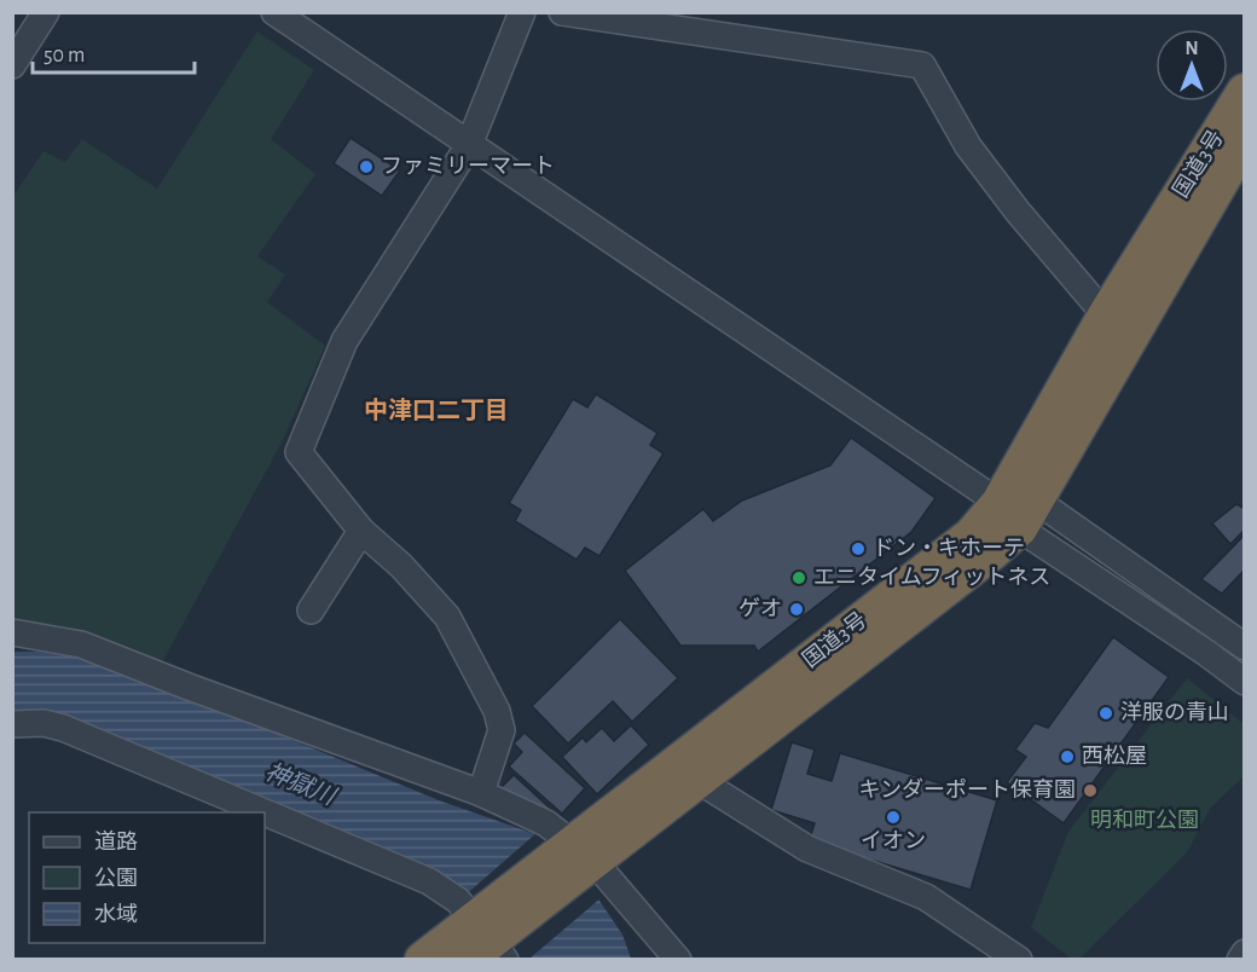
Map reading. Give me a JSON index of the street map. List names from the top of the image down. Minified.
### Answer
{"streets":{"highway":["国道3号"]},"districts":["中津口二丁目"],"water":["神獄川"],"parks":["明和町公園"],"places":["ファミリーマート","ドン・キホーテ","エニタイムフィットネス","ゲオ","洋服の青山","西松屋","キンダーポート保育園","イオン"],"legend":["道路","公園","水域"],"scale_bar":"50 m","north":"top"}
